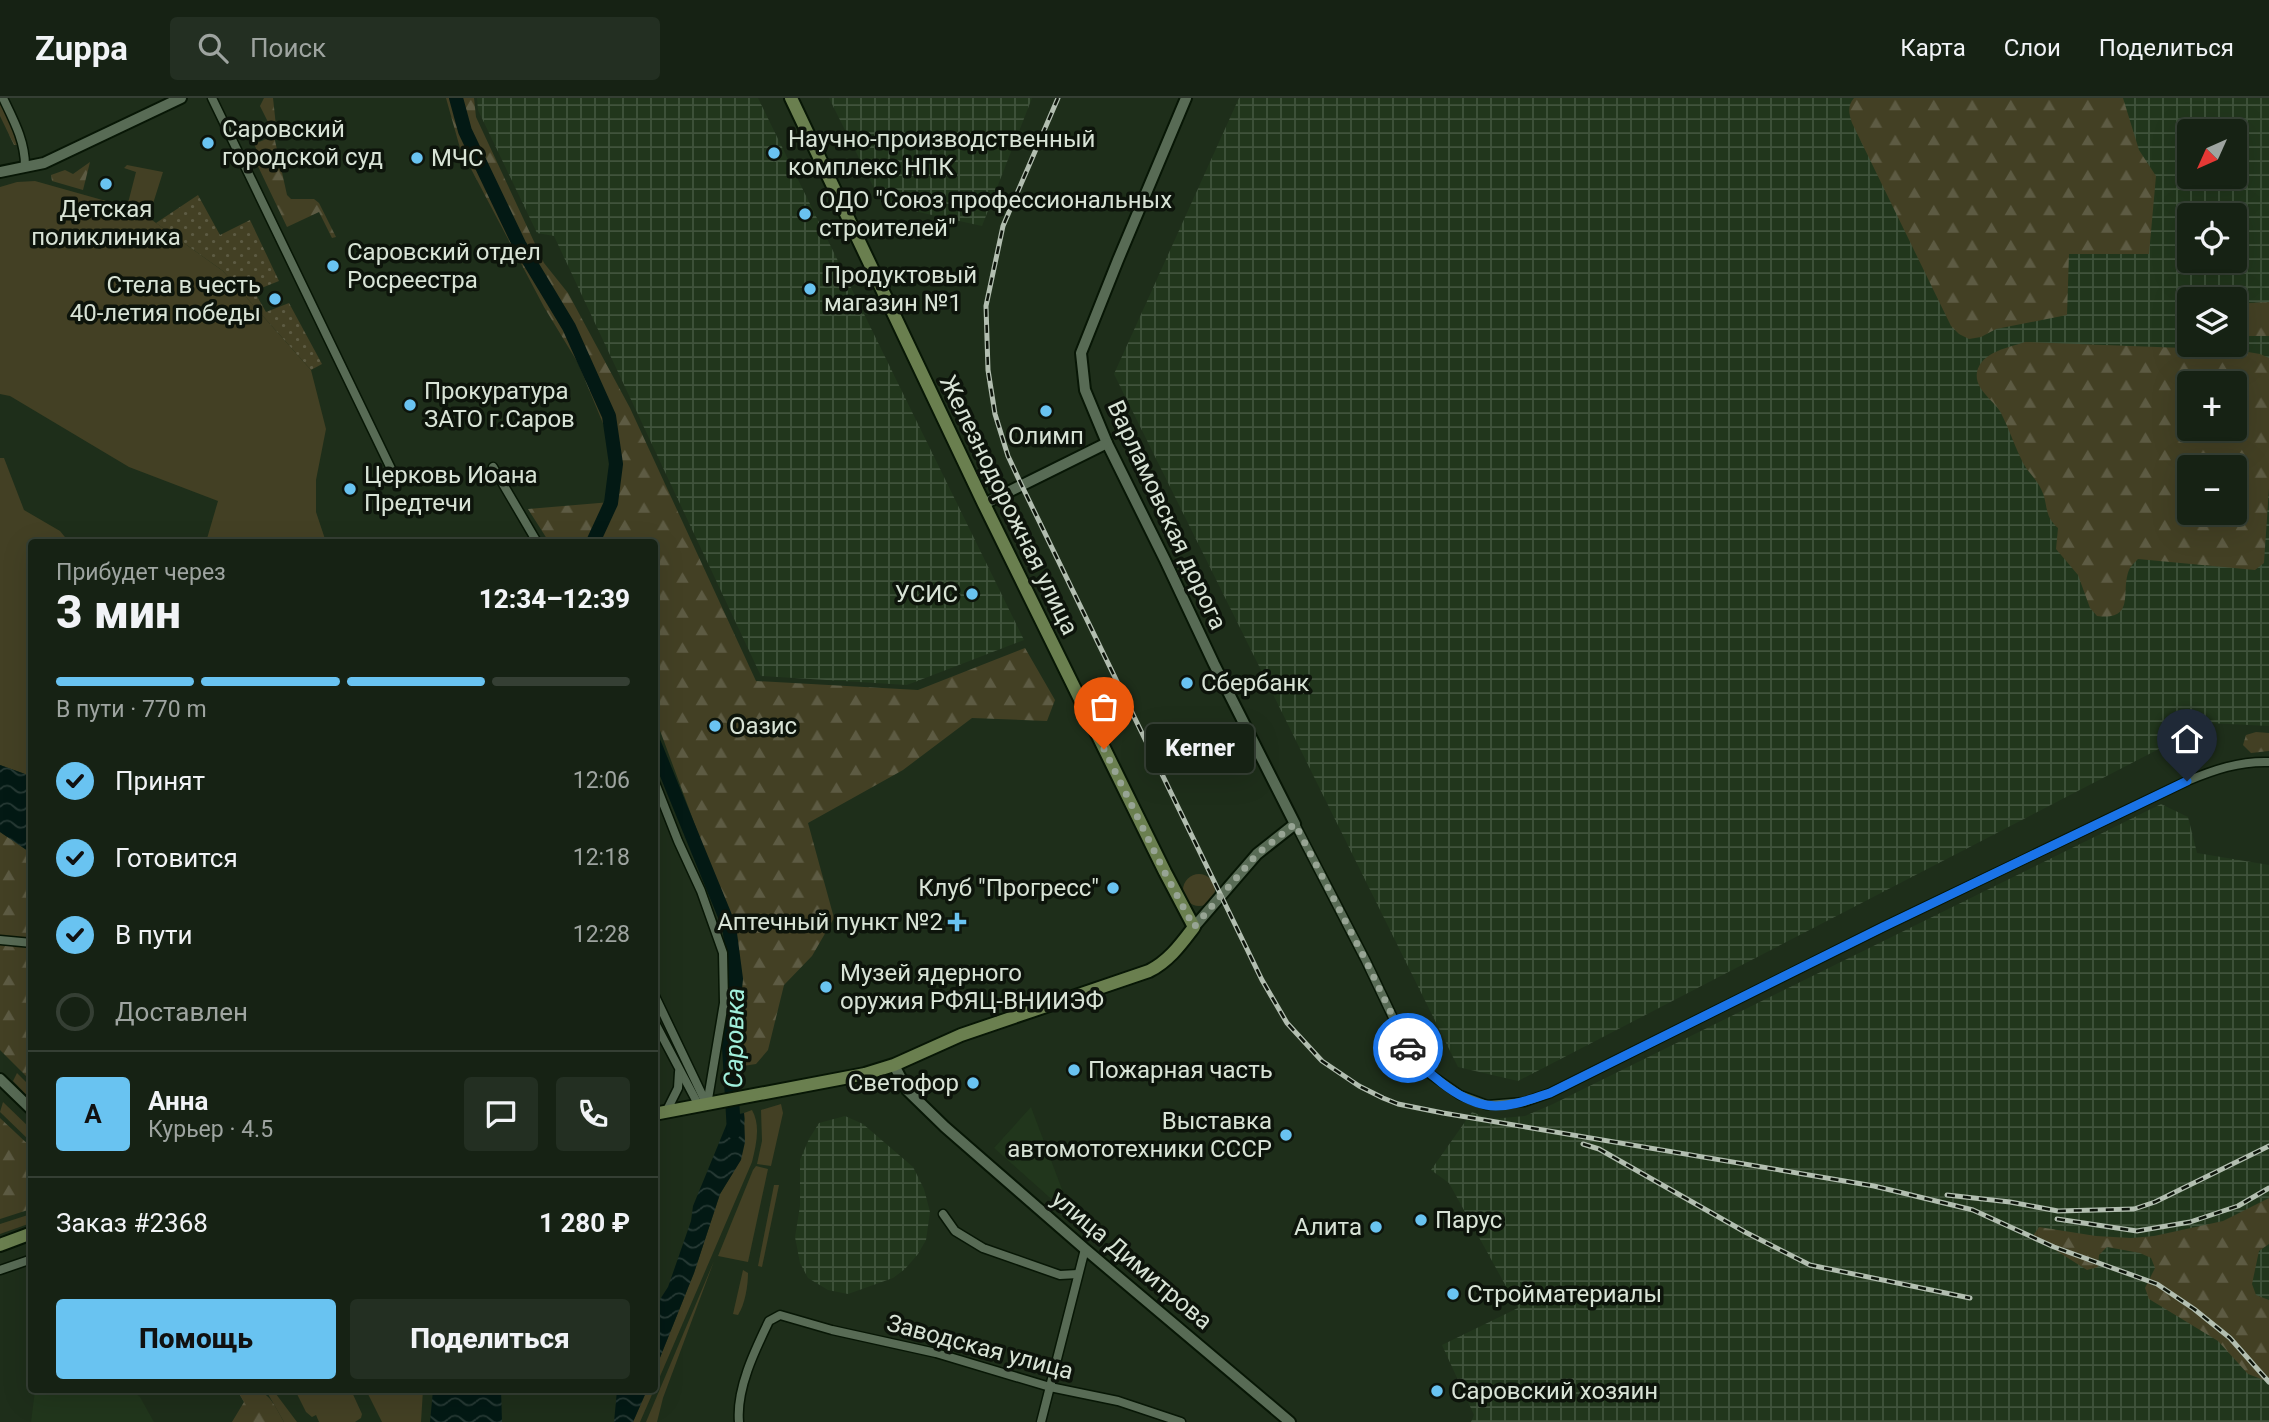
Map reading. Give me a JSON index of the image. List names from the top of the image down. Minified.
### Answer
{"streets":{"main road":["Железнодорожная улица"],"street":["Варламовская дорога","улица Димитрова","Заводская улица"]},"water":["Саровка"],"places":{"other":["Саровский городской суд","Научно-производственный комплекс НПК","МЧС","Детская поликлиника","ОДО \"Союз профессиональных строителей\"","Саровский отдел Росреестра","Продуктовый магазин №1","Стела в честь 40-летия победы","Прокуратура ЗАТО г.Саров","Олимп","Церковь Иоана Предтечи","УСИС","Сбербанк","Оазис","Kerner","Клуб \"Прогресс\"","Музей ядерного оружия РФЯЦ-ВНИИЭФ","Пожарная часть","Светофор","Выставка автомототехники СССР","Парус","Алита","Стройматериалы","Саровский хозяин"],"health":["Аптечный пункт №2"]},"north":"bottom left","page":{"header":"Zuppa","search":"Поиск","nav":["Карта","Слои","Поделиться"],"map_buttons":["+","−"],"heading":["3 мин","Прибудет через","12:34–12:39"],"panel":["Анна","Курьер · 4.5","Заказ #2368","1 280 ₽"],"bar":"В пути · 770 m","bubble":"Kerner","list":[["Принят","12:06"],["Готовится","12:18"],["В пути","12:28"],"Доставлен"],"round":"А","buttons":["Помощь","Поделиться"]}}
